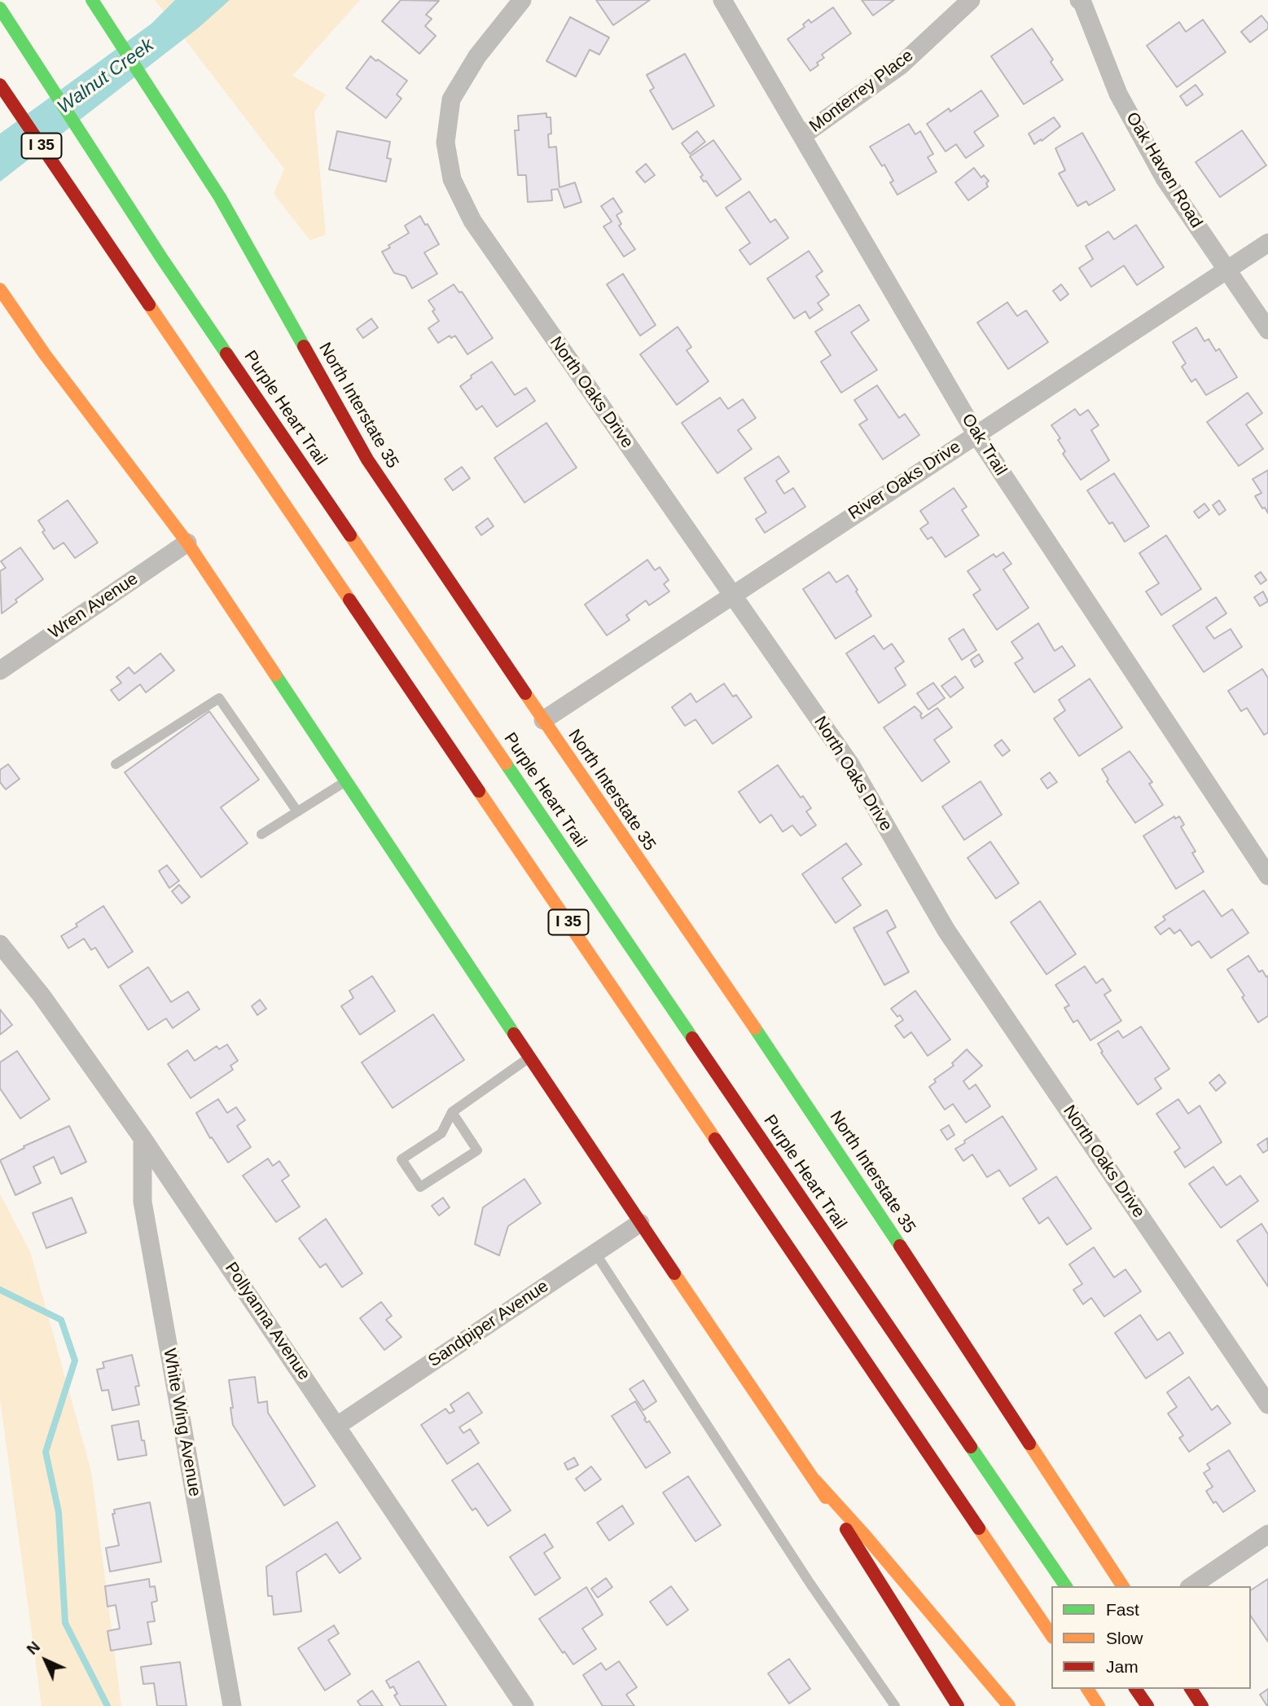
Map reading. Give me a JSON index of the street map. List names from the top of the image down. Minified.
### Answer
{"streets":{"main road":["I 35","North Interstate 35","Purple Heart Trail"],"street":["Monterrey Place","Oak Haven Road","North Oaks Drive","Oak Trail","River Oaks Drive","Wren Avenue","Pollyanna Avenue","Sandpiper Avenue","White Wing Avenue"]},"crossings":[["Monterrey Place","Oak Trail"],["Oak Haven Road","River Oaks Drive"],["North Oaks Drive","River Oaks Drive"],["North Interstate 35","River Oaks Drive"],["Oak Trail","River Oaks Drive"],["Pollyanna Avenue","Sandpiper Avenue"],["Pollyanna Avenue","White Wing Avenue"]],"water":["Walnut Creek"],"legend":["Fast","Slow","Jam"],"north":"top left"}
